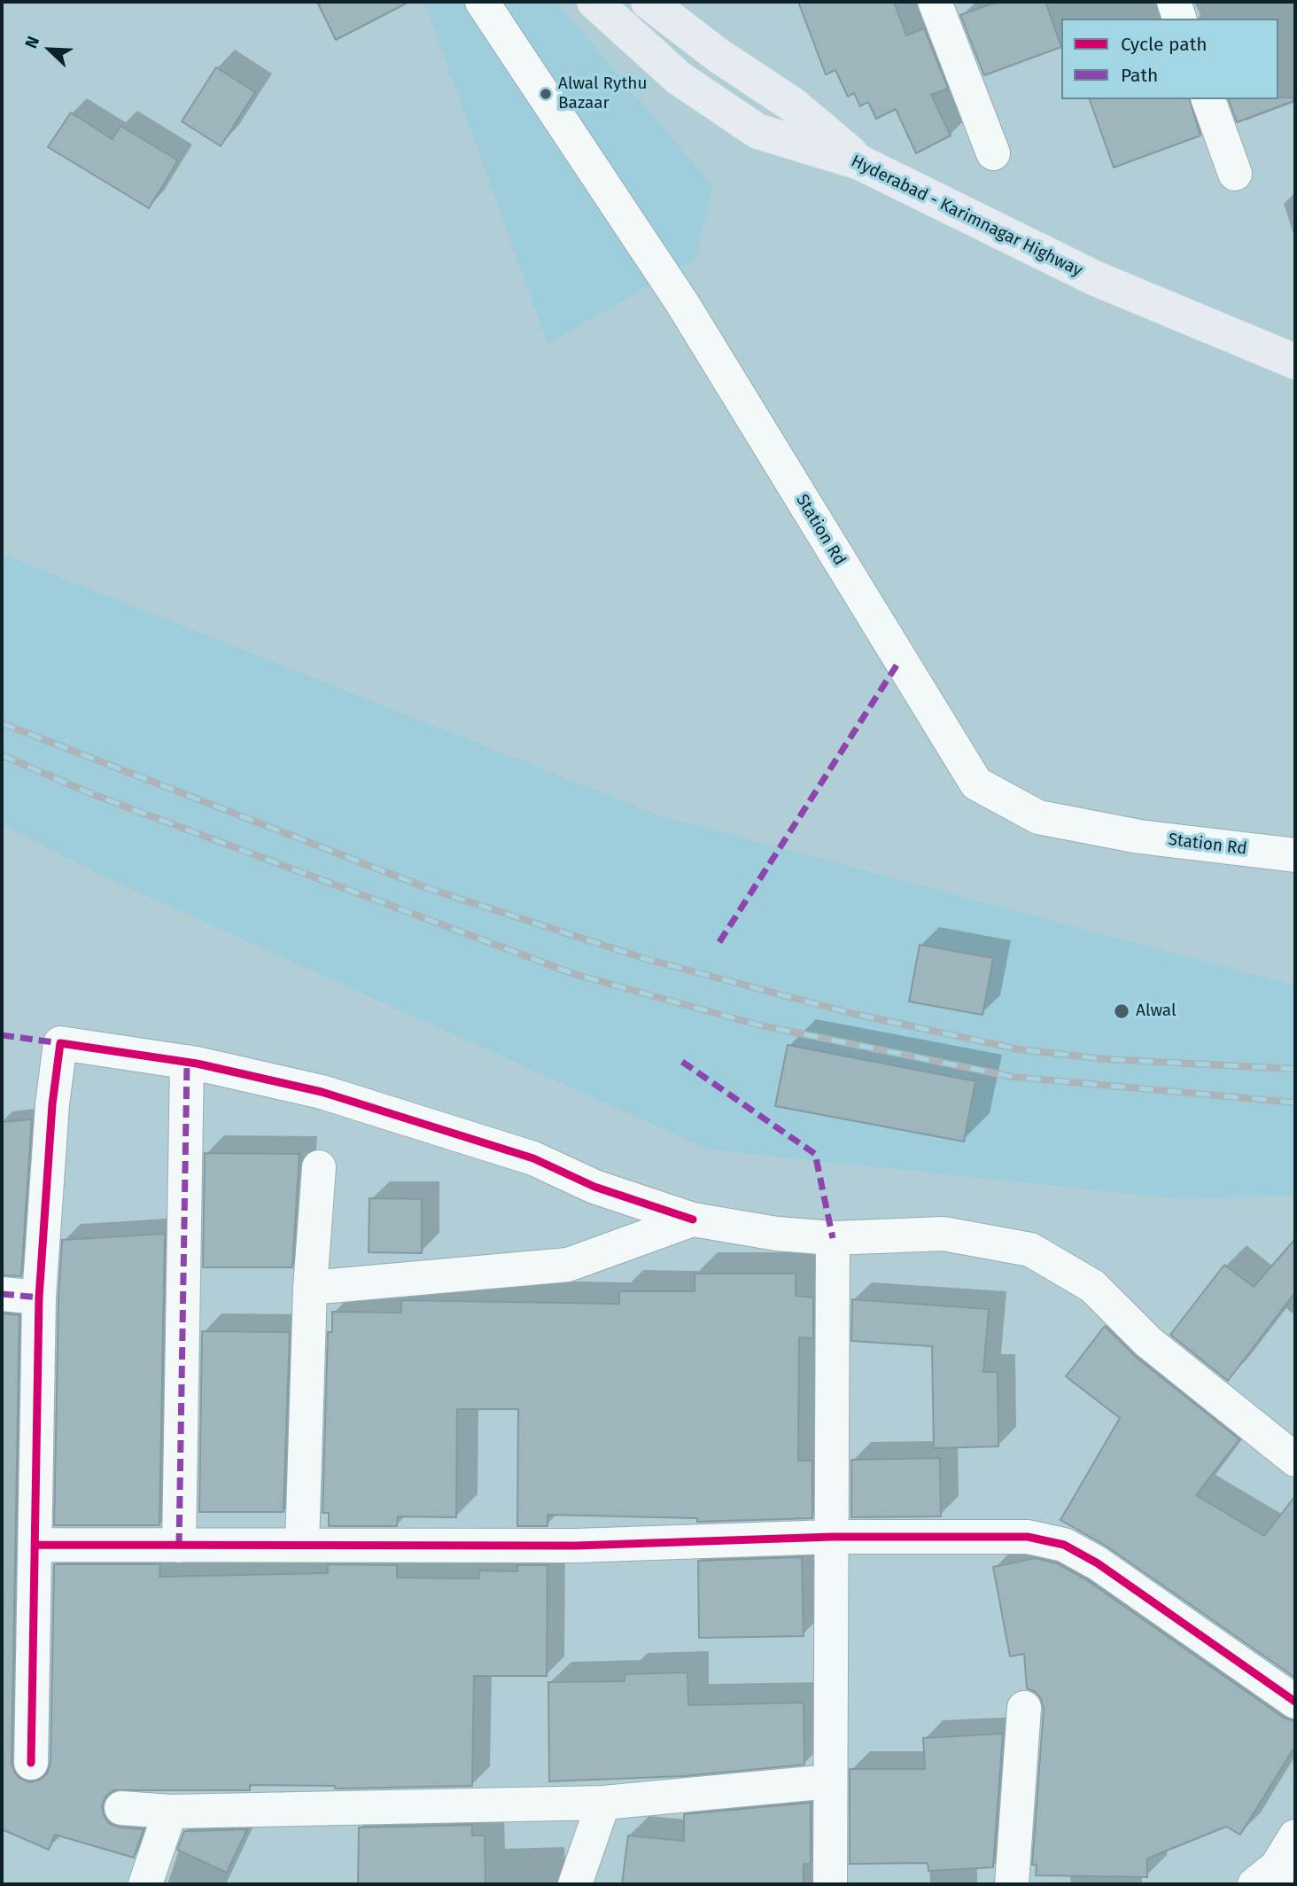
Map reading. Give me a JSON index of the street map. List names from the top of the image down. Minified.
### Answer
{"streets":{"main road":["Hyderabad - Karimnagar Highway"],"street":["Station Rd"]},"places":["Alwal Rythu Bazaar","Alwal"],"legend":["Cycle path","Path"],"north":"top left"}
